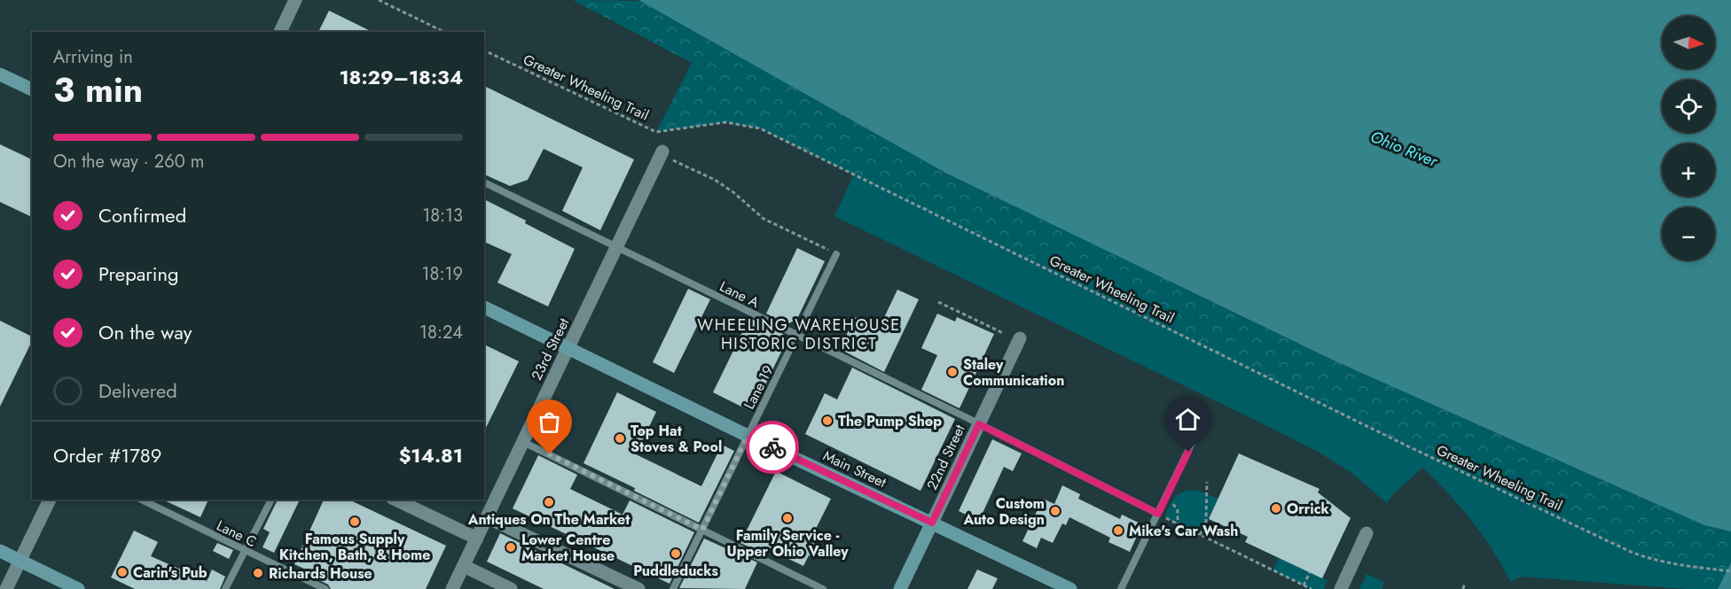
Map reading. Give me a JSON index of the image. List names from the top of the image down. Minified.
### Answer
{"streets":{"street":["23rd Street","22nd Street","Main Street"],"lane":["Lane A","Lane 19","Lane C"],"path":["Greater Wheeling Trail"]},"crossings":[["Lane A","23rd Street"],["Lane A","Lane 19"],["Lane A","22nd Street"],["23rd Street","Main Street"],["Lane 19","Main Street"],["22nd Street","Main Street"]],"districts":["WHEELING WAREHOUSE HISTORIC DISTRICT"],"water":["Ohio River"],"places":["Staley Communication","The Pump Shop","Top Hat Stoves & Pool","Antiques On The Market","Orrick","Custom Auto Design","Family Service - Upper Ohio Valley","Famous Supply Kitchen, Bath, & Home","Mike's Car Wash","Lower Centre Market House","Puddleducks","Carin's Pub","Richards House"],"north":"right","page":{"map_buttons":["+","−"],"heading":["3 min","Arriving in","18:29–18:34"],"panel":["Order #1789","$14.81"],"bar":"On the way · 260 m","list":[["Confirmed","18:13"],["Preparing","18:19"],["On the way","18:24"],"Delivered"]}}
